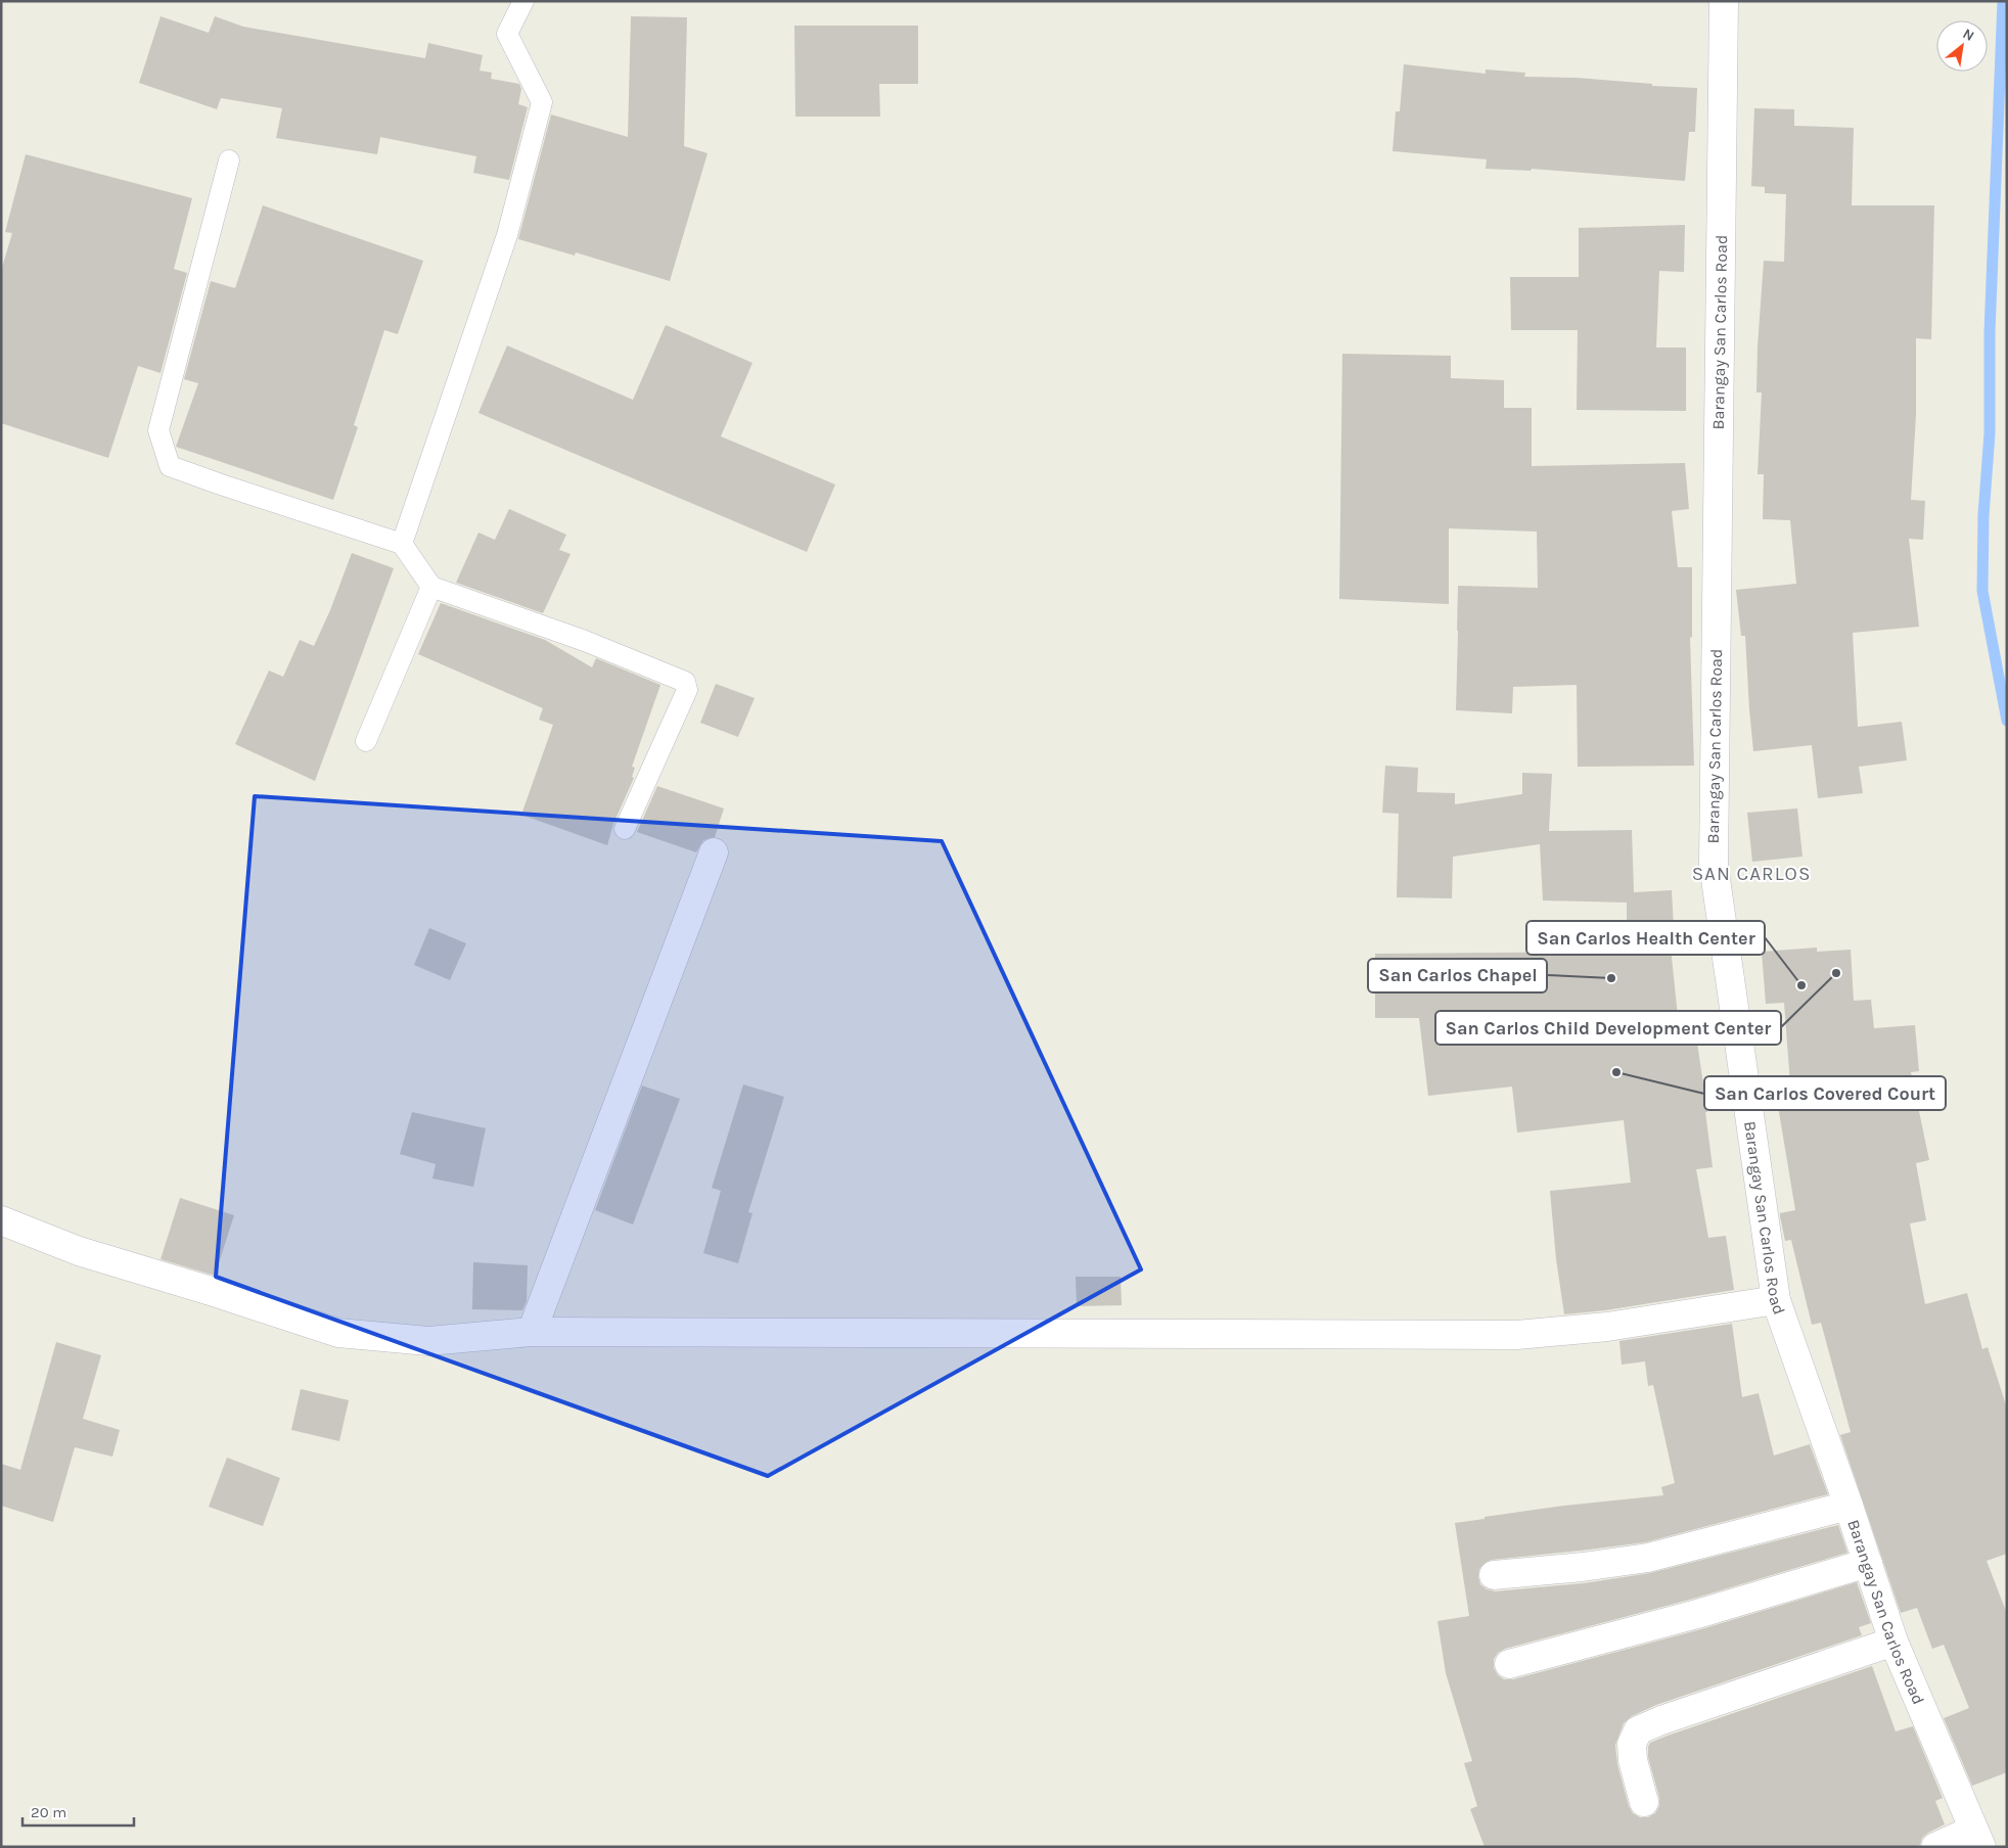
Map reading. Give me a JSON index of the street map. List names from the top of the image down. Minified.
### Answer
{"streets":{"street":["Barangay San Carlos Road"]},"districts":["SAN CARLOS"],"places":["San Carlos Child Development Center","San Carlos Chapel","San Carlos Health Center","San Carlos Covered Court"],"scale_bar":"20 m","north":"top right"}
